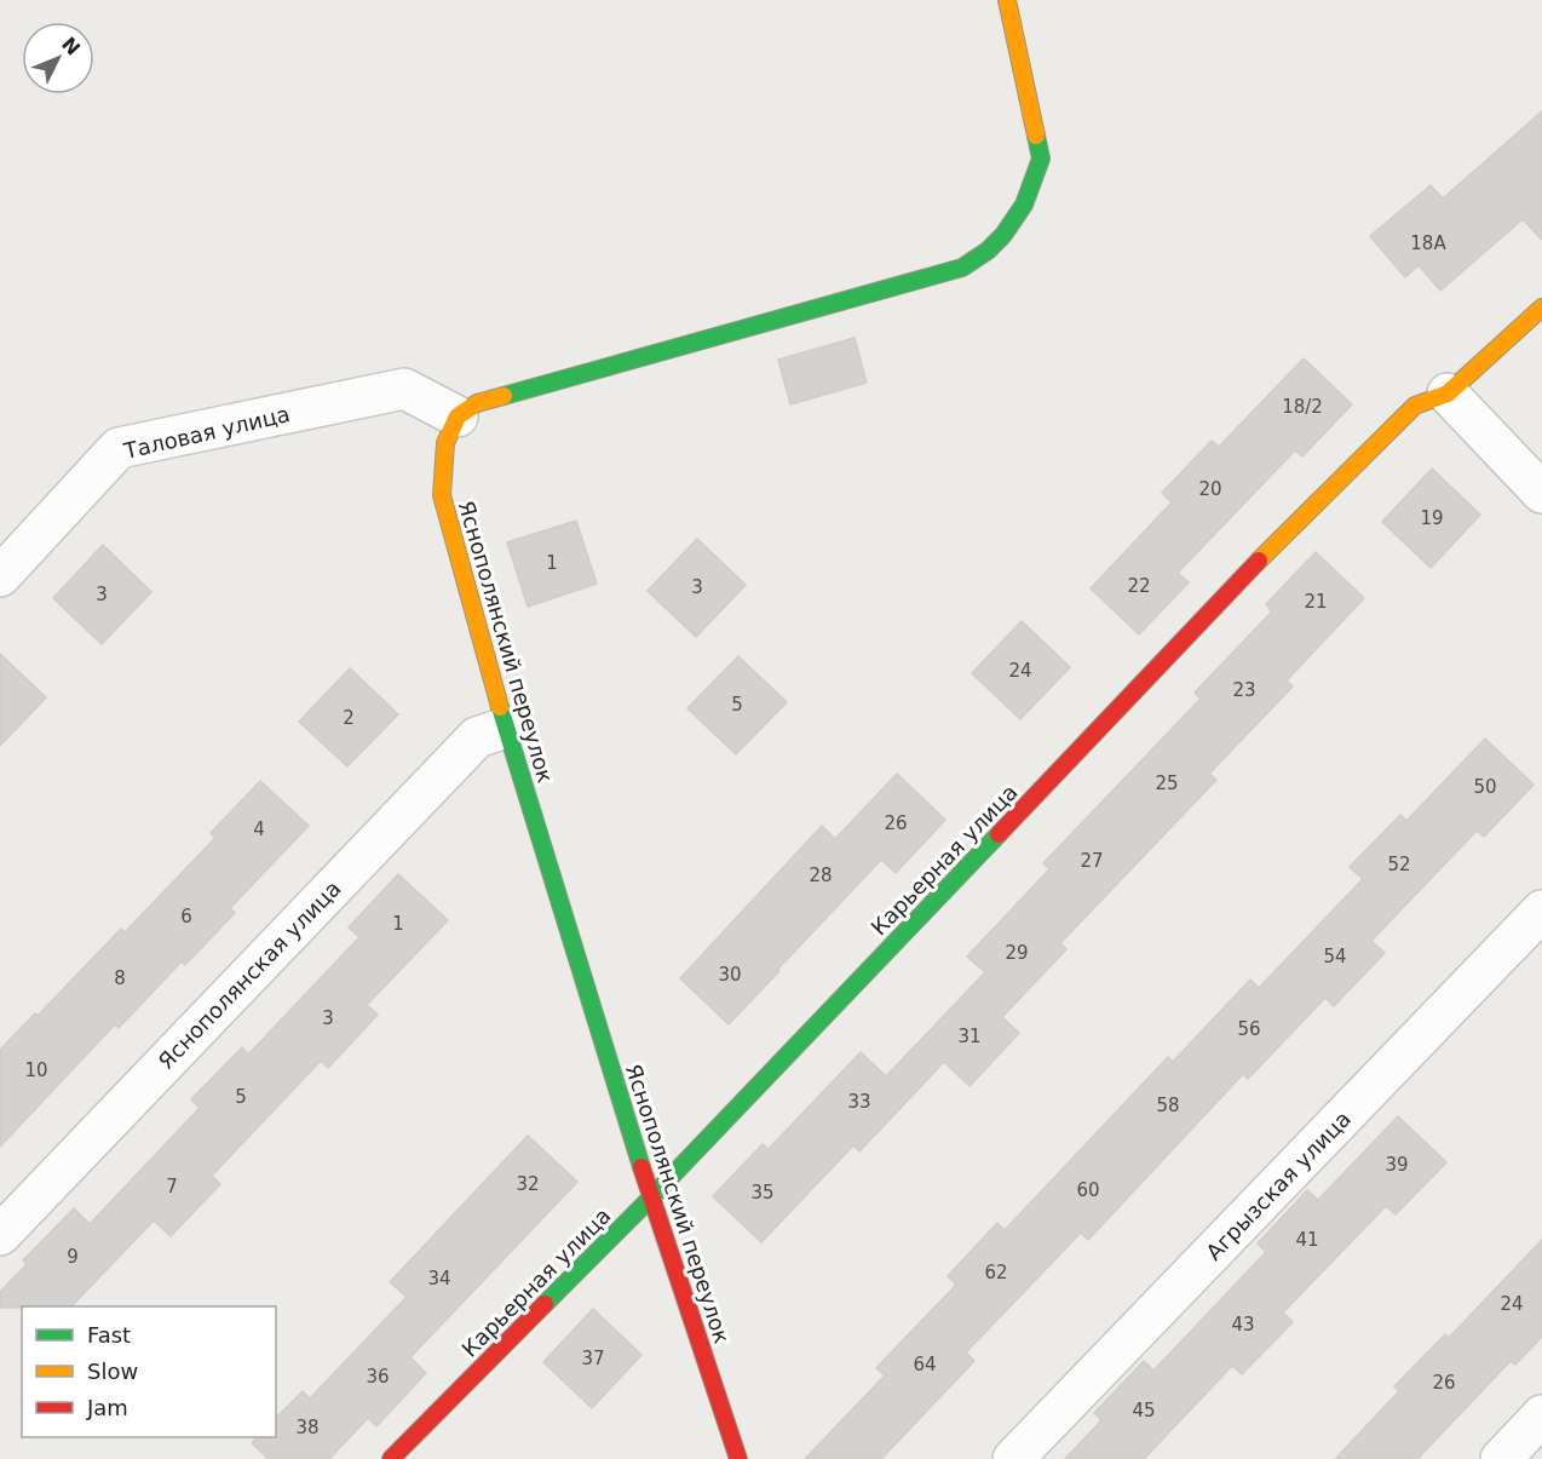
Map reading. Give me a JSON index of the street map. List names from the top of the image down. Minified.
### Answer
{"streets":{"street":["Таловая улица","Яснополянский переулок","Карьерная улица","Яснополянская улица","Агрызская улица"]},"crossings":[["Таловая улица","Яснополянский переулок"],["Яснополянский переулок","Карьерная улица"],["Яснополянский переулок","Яснополянская улица"]],"house_numbers":["18А","18/2","20","19","1","22","3","3","21","24","23","5","2","25","50","26","4","27","52","28","6","1","29","54","30","8","3","56","31","10","5","33","58","39","32","7","60","35","41","9","62","34","24","43","37","64","36","26","45","38"],"legend":["Fast","Slow","Jam"],"north":"top right"}
